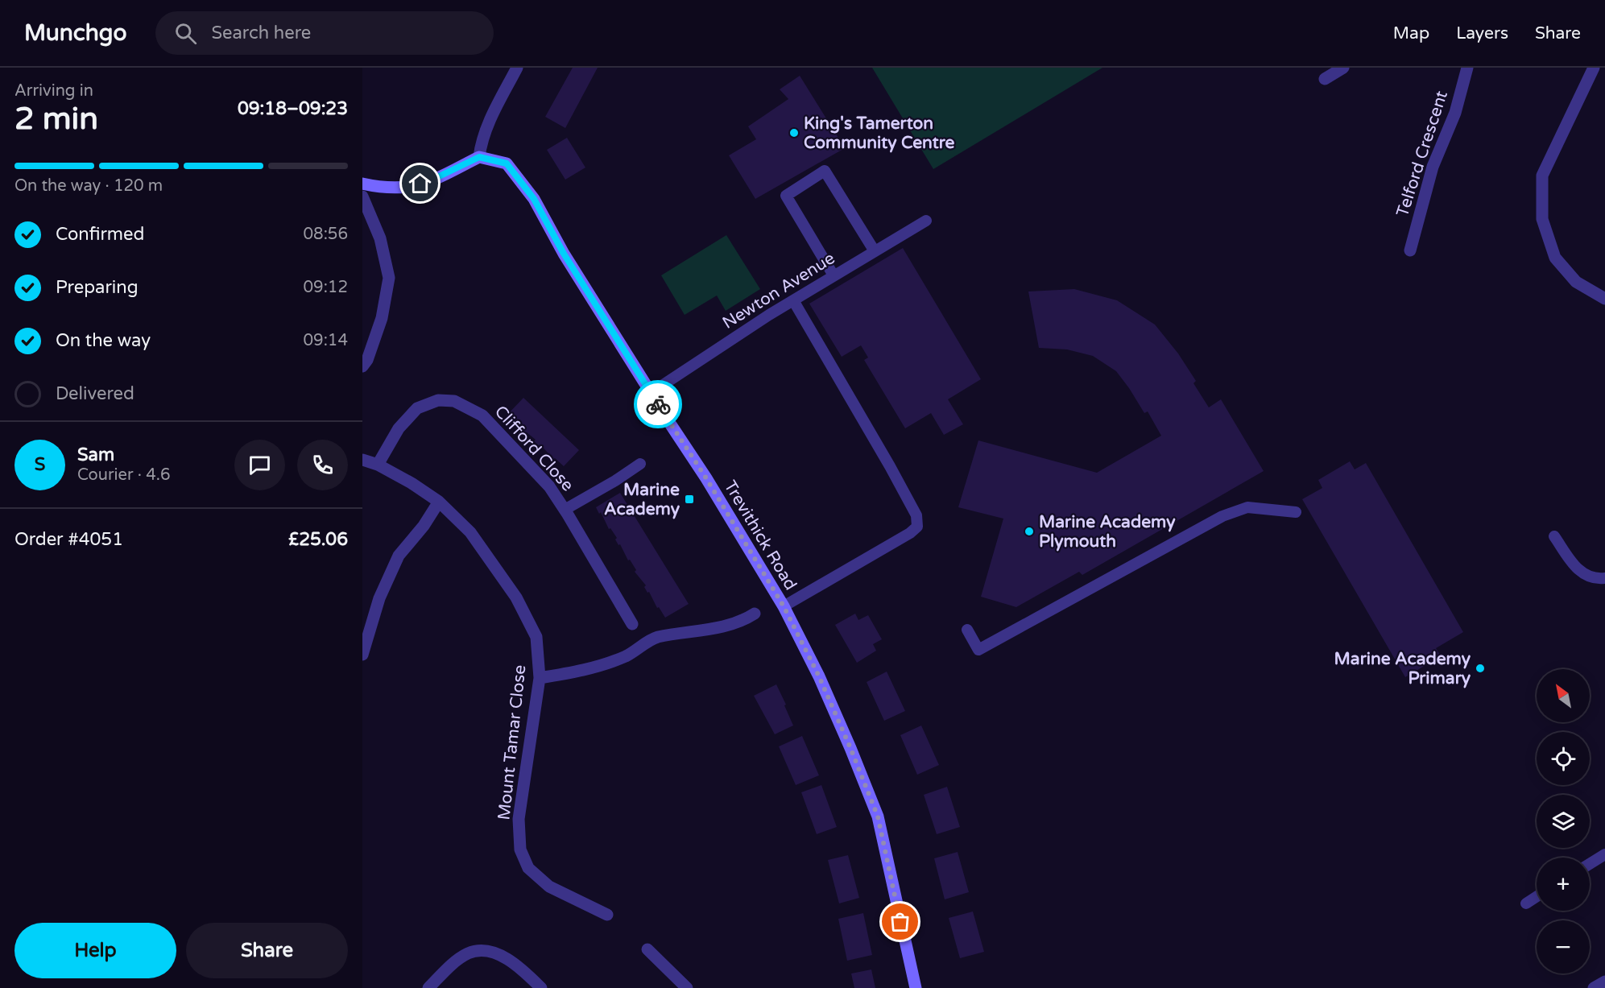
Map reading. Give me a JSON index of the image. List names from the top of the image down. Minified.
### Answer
{"streets":{"street":["Telford Crescent","Clifford Close","Trevithick Road","Mount Tamar Close"],"lane":["Newton Avenue"]},"crossings":[["Newton Avenue","Trevithick Road"],["Clifford Close","Mount Tamar Close"]],"places":{"other":["King's Tamerton Community Centre","Marine Academy Plymouth","Marine Academy Primary"],"transit":["Marine Academy"]},"north":"top left","page":{"header":"Munchgo","search":"Search here","nav":["Map","Layers","Share"],"heading":["2 min","Arriving in","09:18–09:23"],"panel":["Sam","Courier · 4.6","Order #4051","£25.06"],"bar":"On the way · 120 m","list":[["Confirmed","08:56"],["Preparing","09:12"],["On the way","09:14"],"Delivered"],"round":"S","map_buttons":["+","−"],"buttons":["Help","Share"]}}
